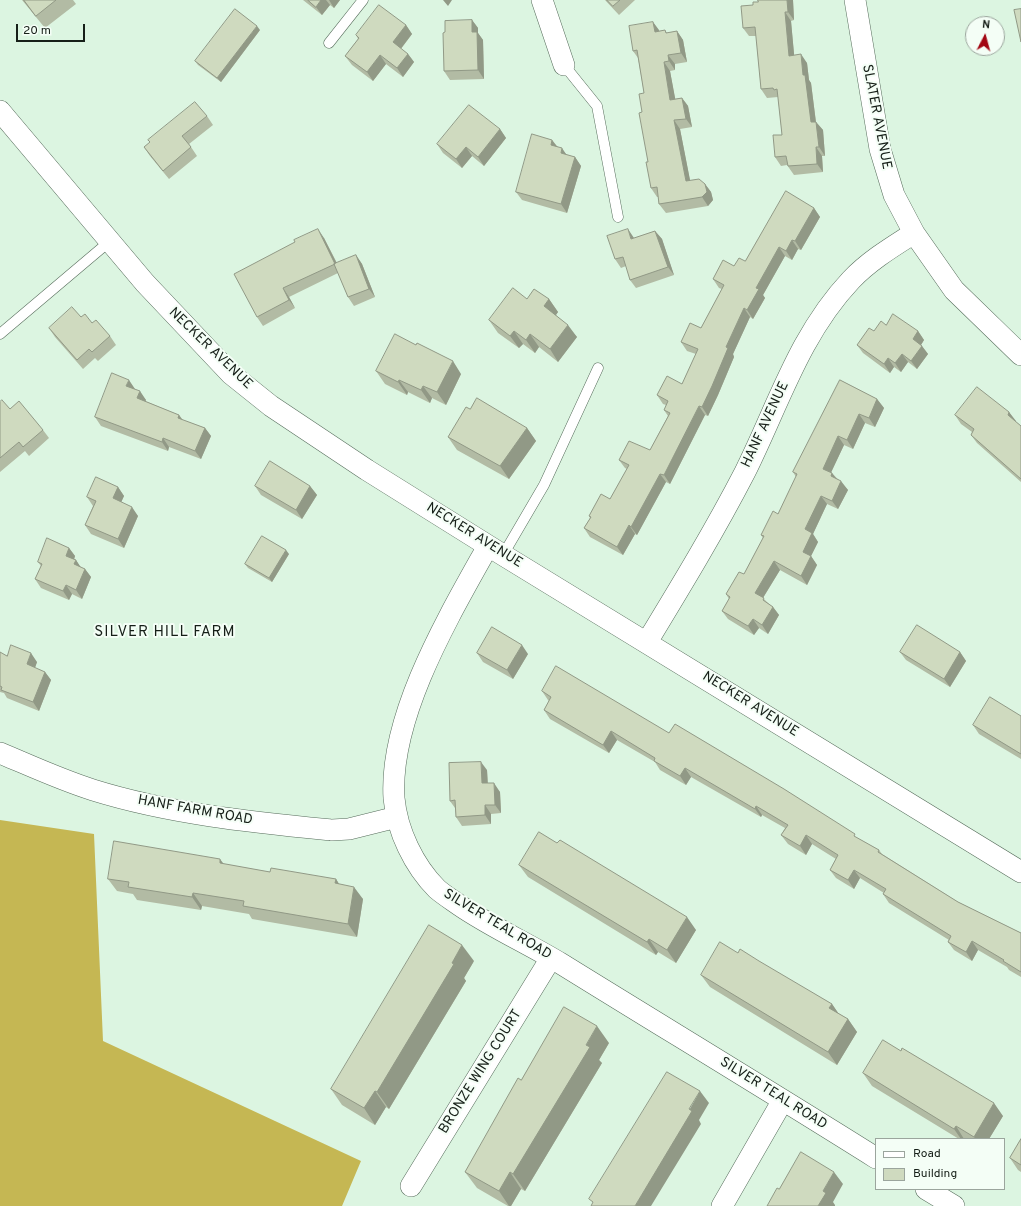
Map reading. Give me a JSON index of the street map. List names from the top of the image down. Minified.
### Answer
{"streets":{"street":["SLATER AVENUE","NECKER AVENUE","HANF AVENUE","HANF FARM ROAD","SILVER TEAL ROAD","BRONZE WING COURT"]},"crossings":[["SLATER AVENUE","HANF AVENUE"],["NECKER AVENUE","HANF AVENUE"],["NECKER AVENUE","SILVER TEAL ROAD"],["HANF FARM ROAD","SILVER TEAL ROAD"],["SILVER TEAL ROAD","BRONZE WING COURT"]],"districts":["SILVER HILL FARM"],"legend":["Road","Building"],"scale_bar":"20 m","north":"top"}
